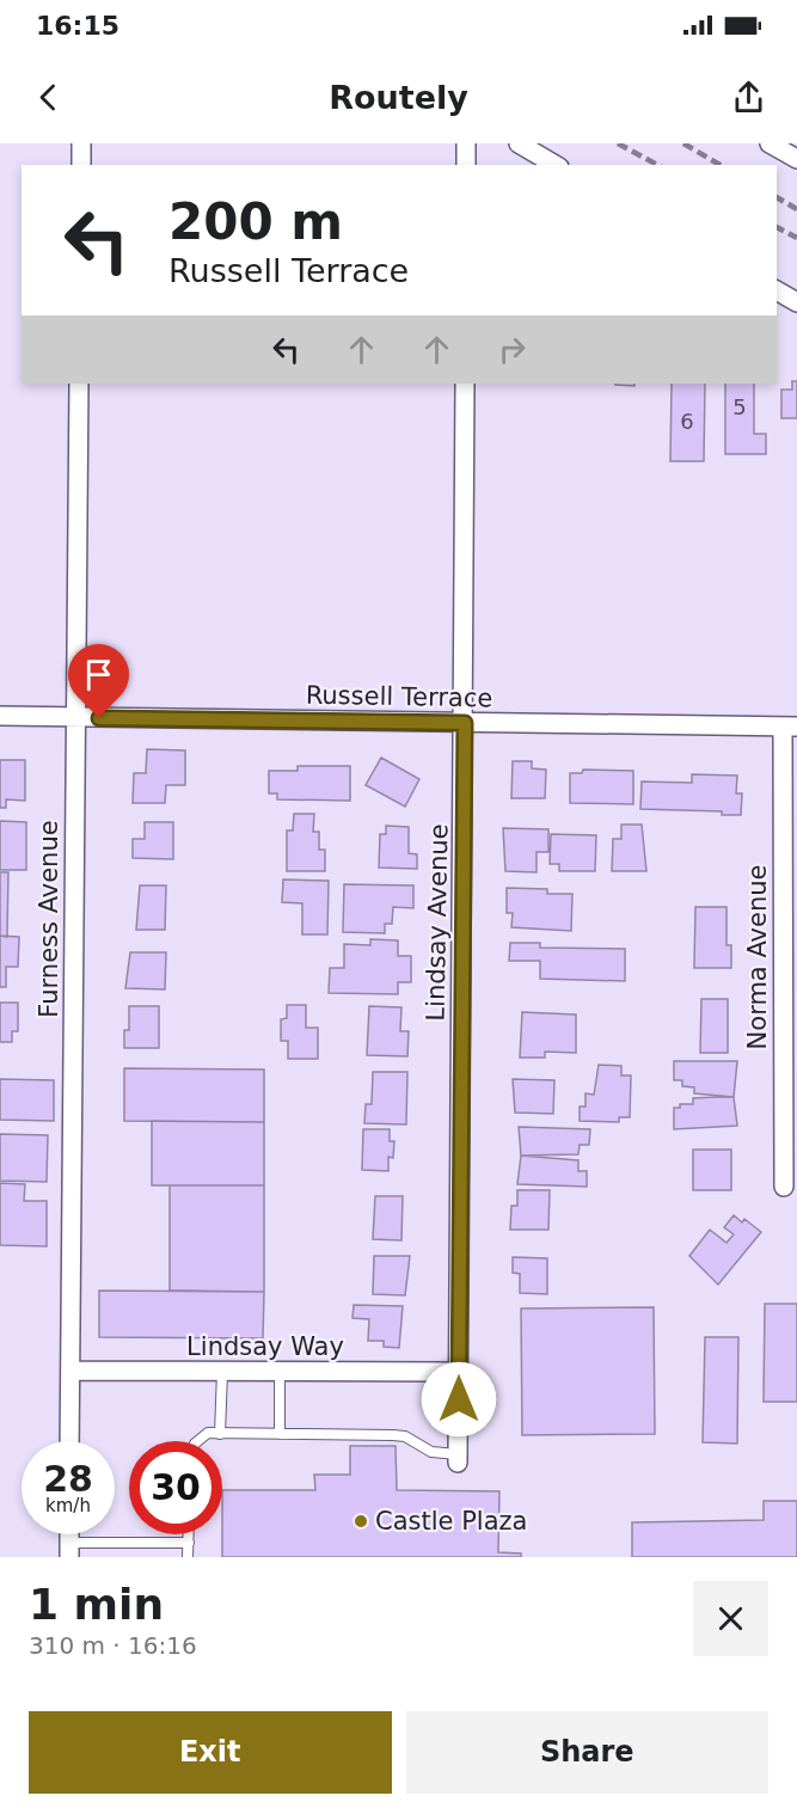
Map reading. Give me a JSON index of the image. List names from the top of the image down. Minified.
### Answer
{"streets":{"street":["Russell Terrace","Furness Avenue","Lindsay Avenue","Norma Avenue","Lindsay Way"]},"crossings":[["Russell Terrace","Furness Avenue"],["Russell Terrace","Lindsay Avenue"],["Russell Terrace","Norma Avenue"],["Furness Avenue","Lindsay Way"],["Lindsay Avenue","Lindsay Way"]],"places":["Castle Plaza"],"house_numbers":["5","6"],"page":{"status":"16:15","header":"Routely","turn":["200 m","Russell Terrace"],"speed":"28 km/h","limit":"30","heading":["1 min","310 m · 16:16"],"buttons":["Exit","Share"]}}
